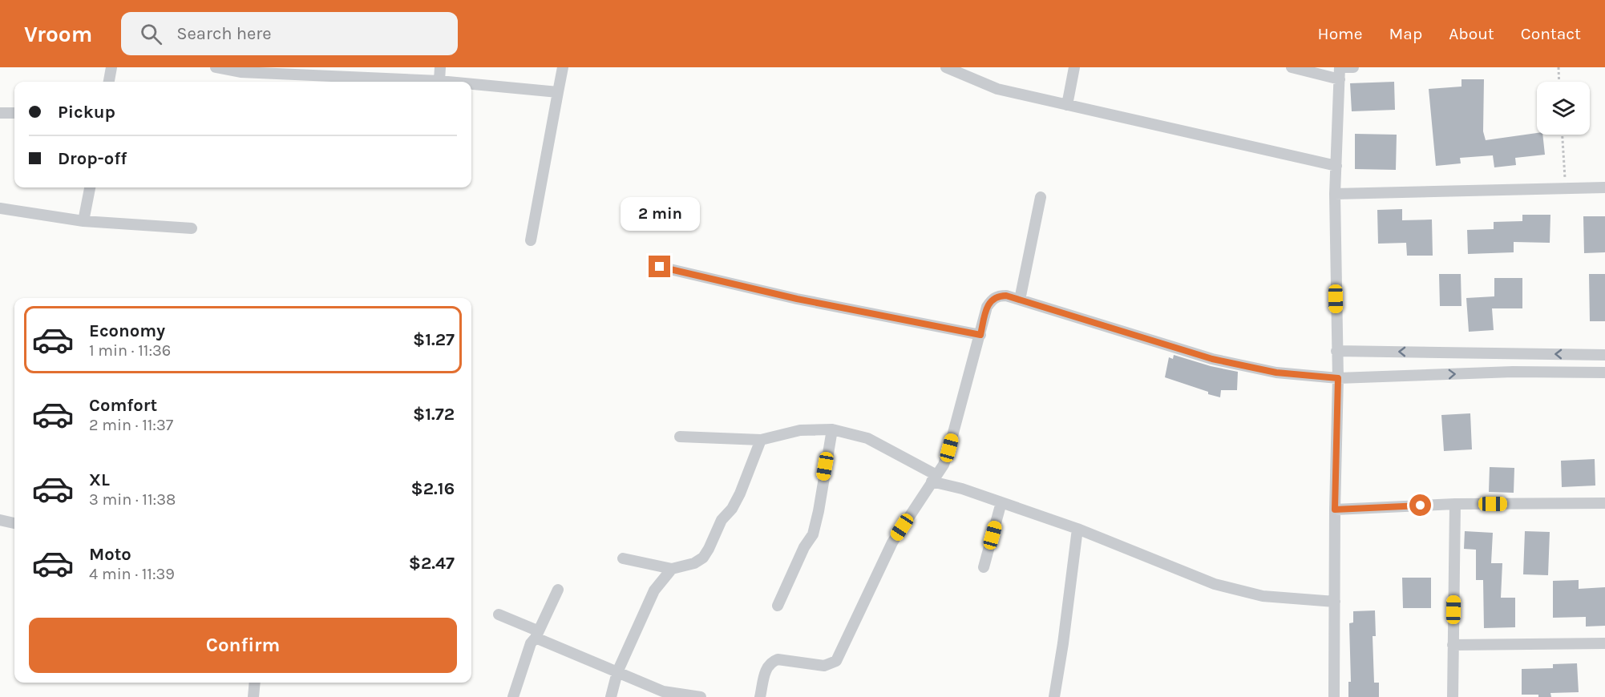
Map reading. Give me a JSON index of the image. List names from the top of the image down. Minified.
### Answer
{"page":{"header":"Vroom","search":"Search here","nav":["Home","Map","About","Contact"],"banner":["Pickup","Drop-off"],"bubble":"2 min","list":[{"name":"Economy","note":"1 min · 11:36","value":"$1.27"},{"name":"Comfort","note":"2 min · 11:37","value":"$1.72"},{"name":"XL","note":"3 min · 11:38","value":"$2.16"},{"name":"Moto","note":"4 min · 11:39","value":"$2.47"}],"buttons":"Confirm"}}
